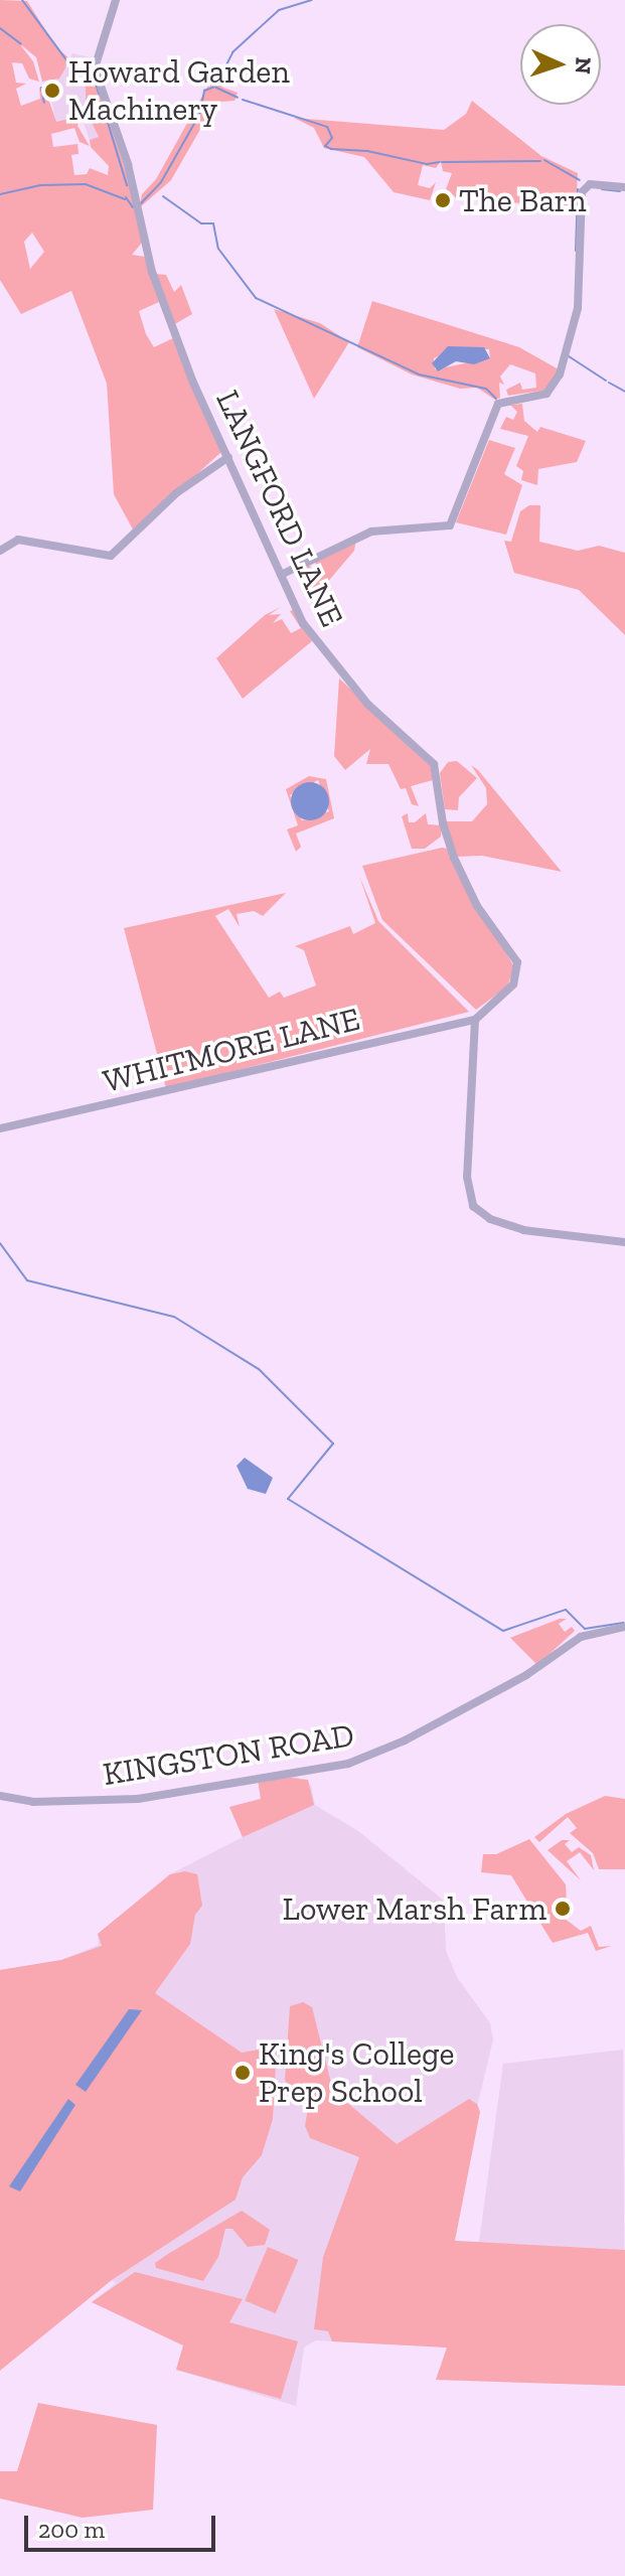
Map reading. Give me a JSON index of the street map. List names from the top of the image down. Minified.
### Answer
{"streets":{"street":["LANGFORD LANE","WHITMORE LANE","KINGSTON ROAD"]},"crossings":[["LANGFORD LANE","WHITMORE LANE"]],"places":["Howard Garden Machinery","The Barn","Lower Marsh Farm","King's College Prep School"],"scale_bar":"200 m","north":"right"}
